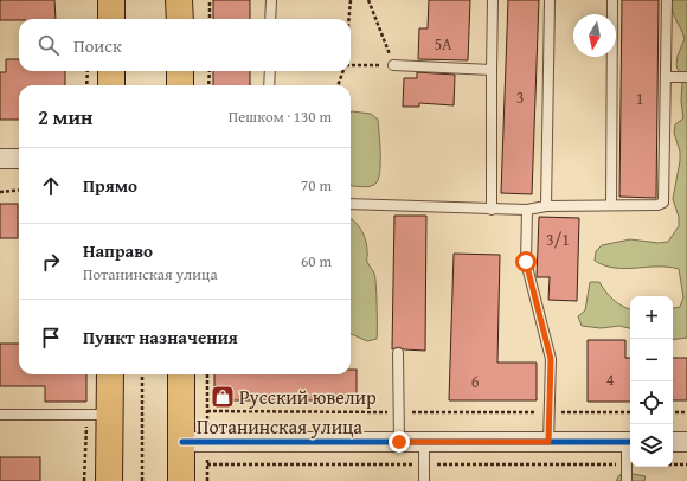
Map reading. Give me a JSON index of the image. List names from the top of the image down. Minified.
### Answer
{"streets":{"street":["Потанинская улица"]},"places":{"shop":["Русский ювелир"]},"house_numbers":["5А","3","1","3/1","4","6"],"north":"bottom","page":{"search":"Поиск","heading":["2 мин","Пешком · 130 m"],"list":[["Прямо","70 m"],["Направо","Потанинская улица","60 m"],"Пункт назначения"],"map_buttons":["+","−"]}}
